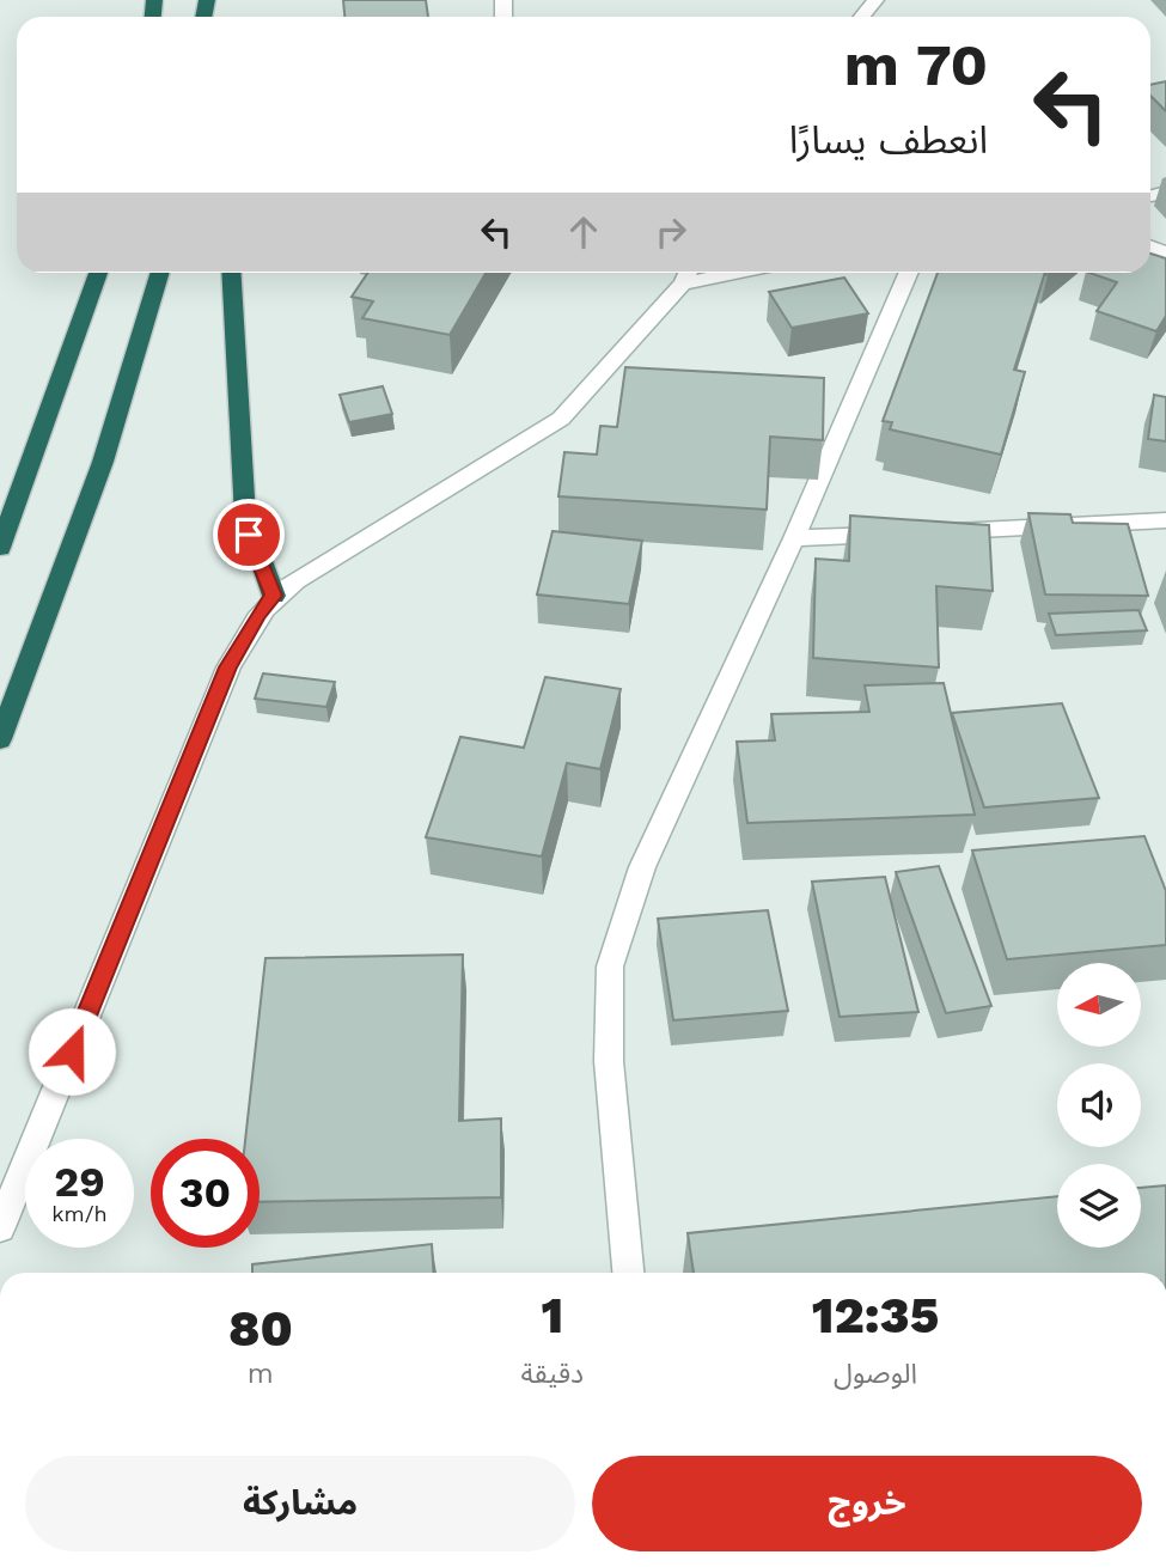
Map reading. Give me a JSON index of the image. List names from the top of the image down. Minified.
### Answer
{"north":"left","page":{"turn":["70 m","انعطف يسارًا"],"speed":"29 km/h","limit":"30","eta":["12:35","الوصول","1","دقيقة","80","m"],"buttons":["خروج","مشاركة"]}}
